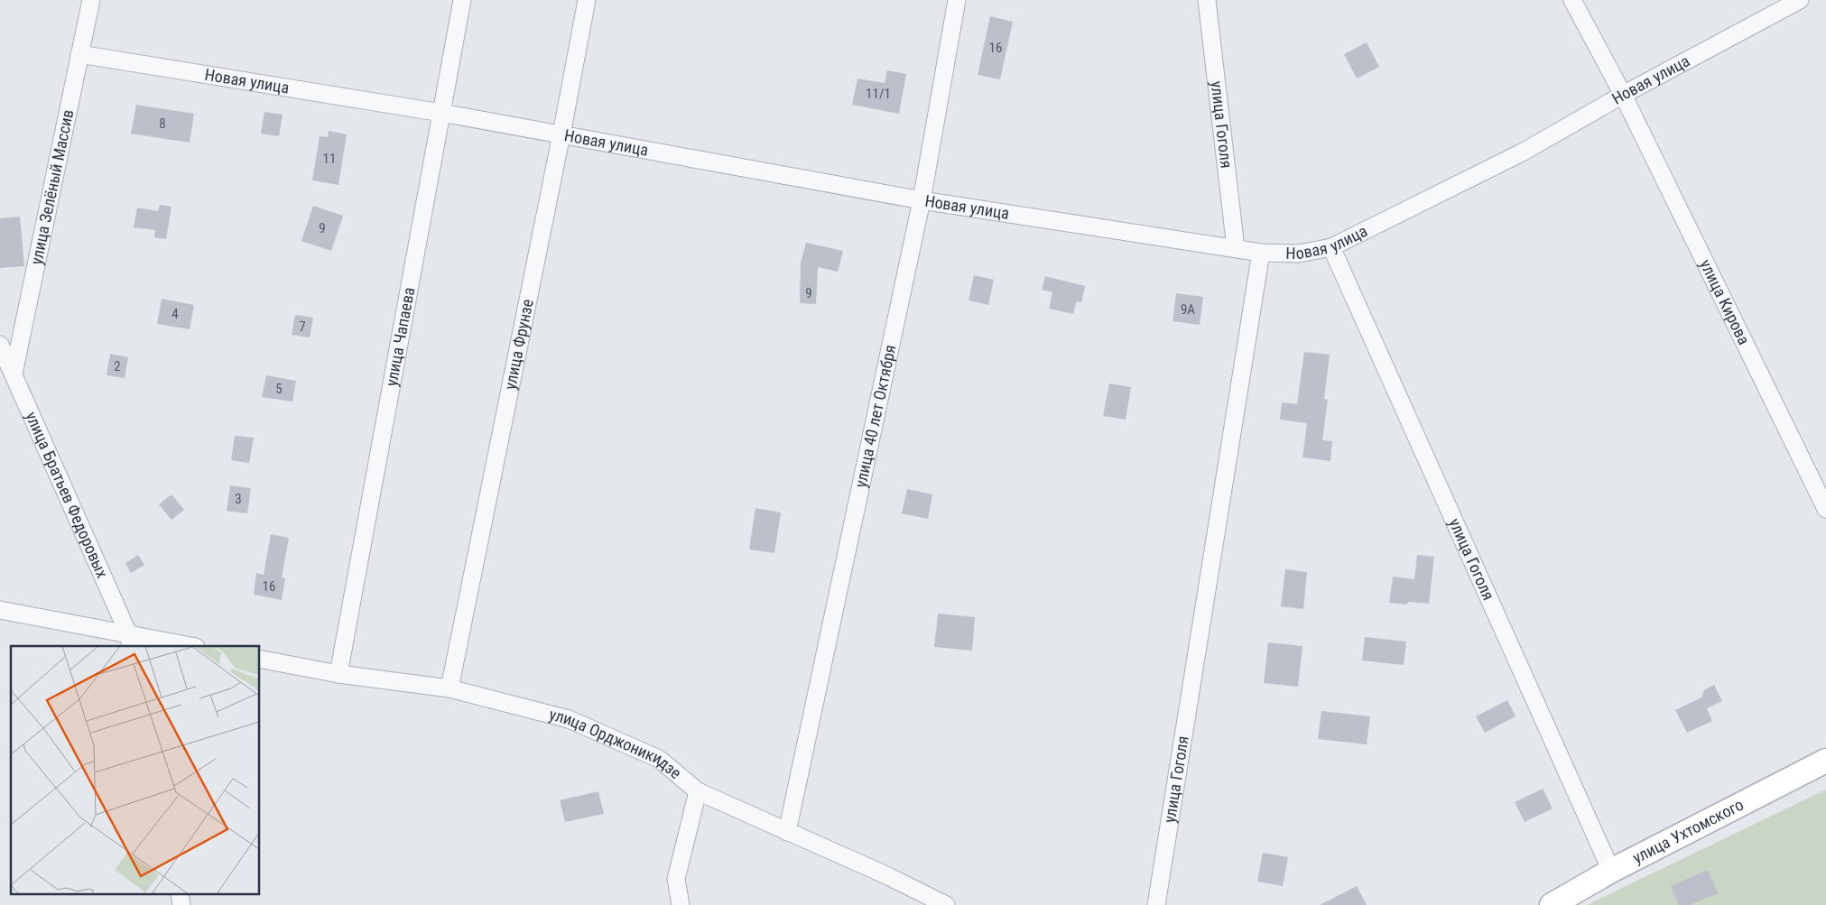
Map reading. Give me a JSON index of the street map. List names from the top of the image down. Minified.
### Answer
{"streets":{"main road":["улица Ухтомского"],"street":["Новая улица","улица Гоголя","улица Зелёный Массив","улица Кирова","улица Чапаева","улица Фрунзе","улица 40 лет Октября","улица Братьев Федоровых","улица Орджоникидзе"]},"crossings":[["Новая улица","улица Гоголя"],["Новая улица","улица Зелёный Массив"],["Новая улица","улица Кирова"],["Новая улица","улица Чапаева"],["Новая улица","улица Фрунзе"],["Новая улица","улица 40 лет Октября"],["улица Гоголя","улица Ухтомского"],["улица Зелёный Массив","улица Братьев Федоровых"],["улица Чапаева","улица Орджоникидзе"],["улица Фрунзе","улица Орджоникидзе"],["улица 40 лет Октября","улица Орджоникидзе"]],"house_numbers":["16","11/1","8","11","9","9","9А","4","7","2","5","3","16"]}
